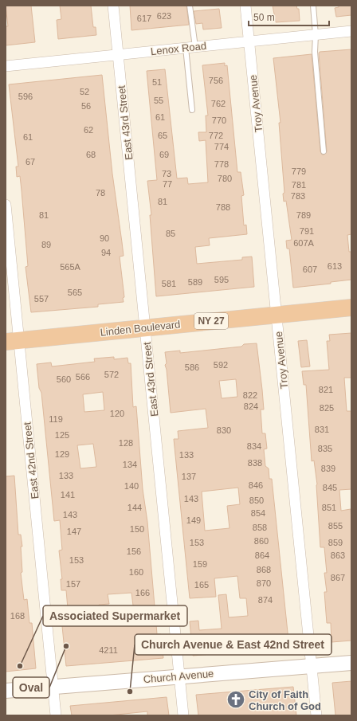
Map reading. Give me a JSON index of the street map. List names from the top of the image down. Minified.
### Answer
{"streets":{"highway":["NY 27","Linden Boulevard"],"main road":["Church Avenue"],"street":["Lenox Road","Troy Avenue","East 43rd Street","East 42nd Street"]},"crossings":[["Lenox Road","Troy Avenue"],["Lenox Road","East 43rd Street"],["Troy Avenue","Linden Boulevard"],["Troy Avenue","Church Avenue"],["East 43rd Street","Linden Boulevard"],["East 43rd Street","Church Avenue"],["Linden Boulevard","East 42nd Street"],["East 42nd Street","Church Avenue"]],"places":{"other":["Oval","Associated Supermarket","Church Avenue & East 42nd Street"],"church":["City of Faith Church of God"]},"house_numbers":["623","617","756","51","52","596","55","762","56","61","770","62","65","772","61","774","68","69","67","778","779","73","780","77","781","78","783","81","788","81","789","791","85","90","607A","89","94","613","565A","607","595","589","581","565","557","592","586","572","566","560","821","822","824","825","120","119","831","830","125","128","834","835","129","133","838","134","839","133","137","846","140","845","141","143","850","144","851","854","143","149","855","858","150","147","860","153","859","156","864","863","153","159","868","160","867","870","157","165","166","874","168","4211"],"scale_bar":"50 m"}
